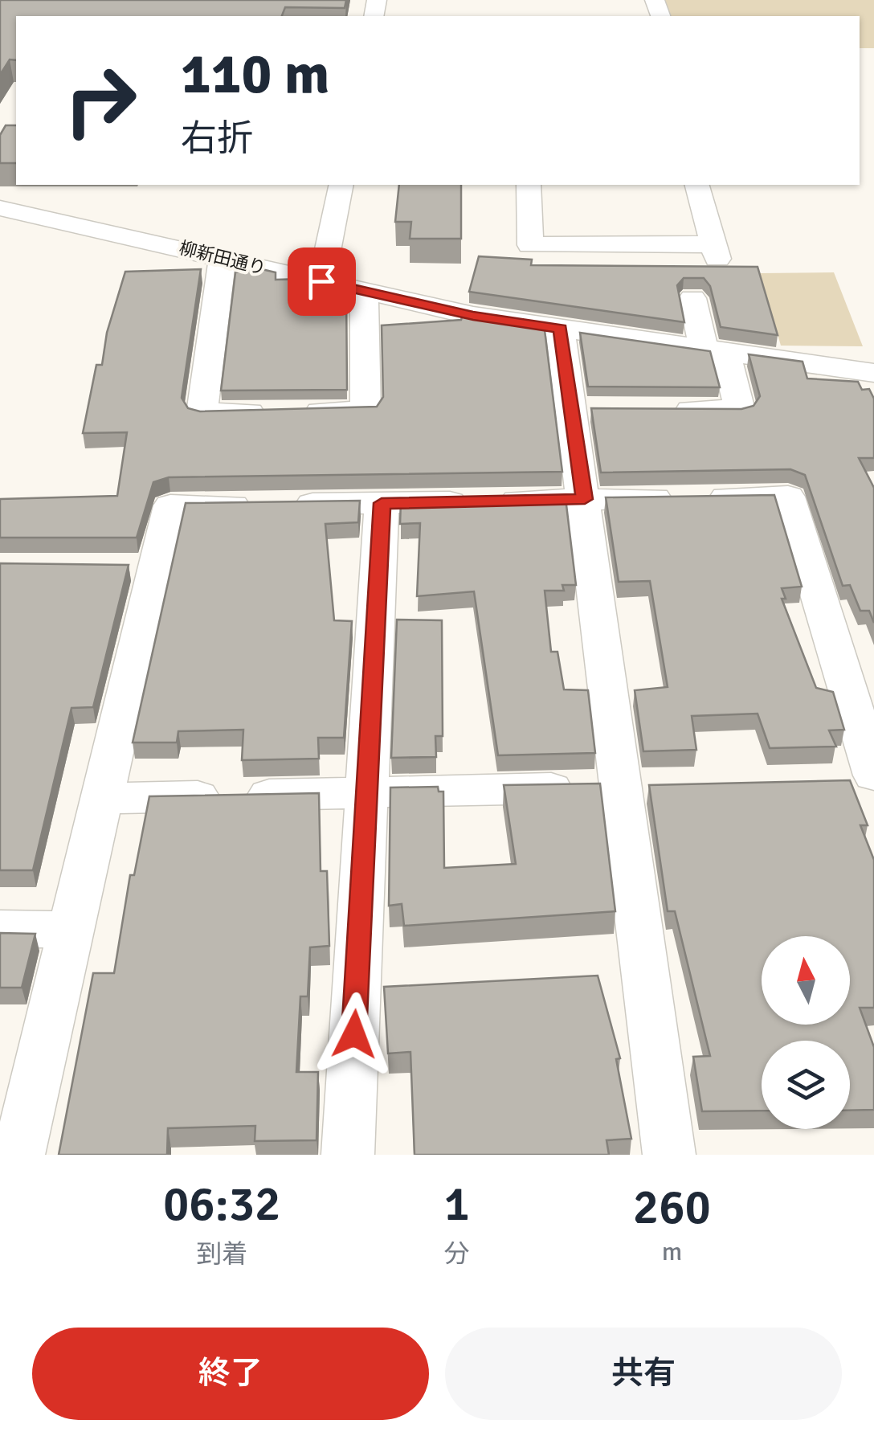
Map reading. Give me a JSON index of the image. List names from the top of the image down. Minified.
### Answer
{"streets":{"street":["柳新田通り"]},"north":"top","page":{"turn":["110 m","右折"],"eta":["06:32","到着","1","分","260","m"],"buttons":["終了","共有"]}}
